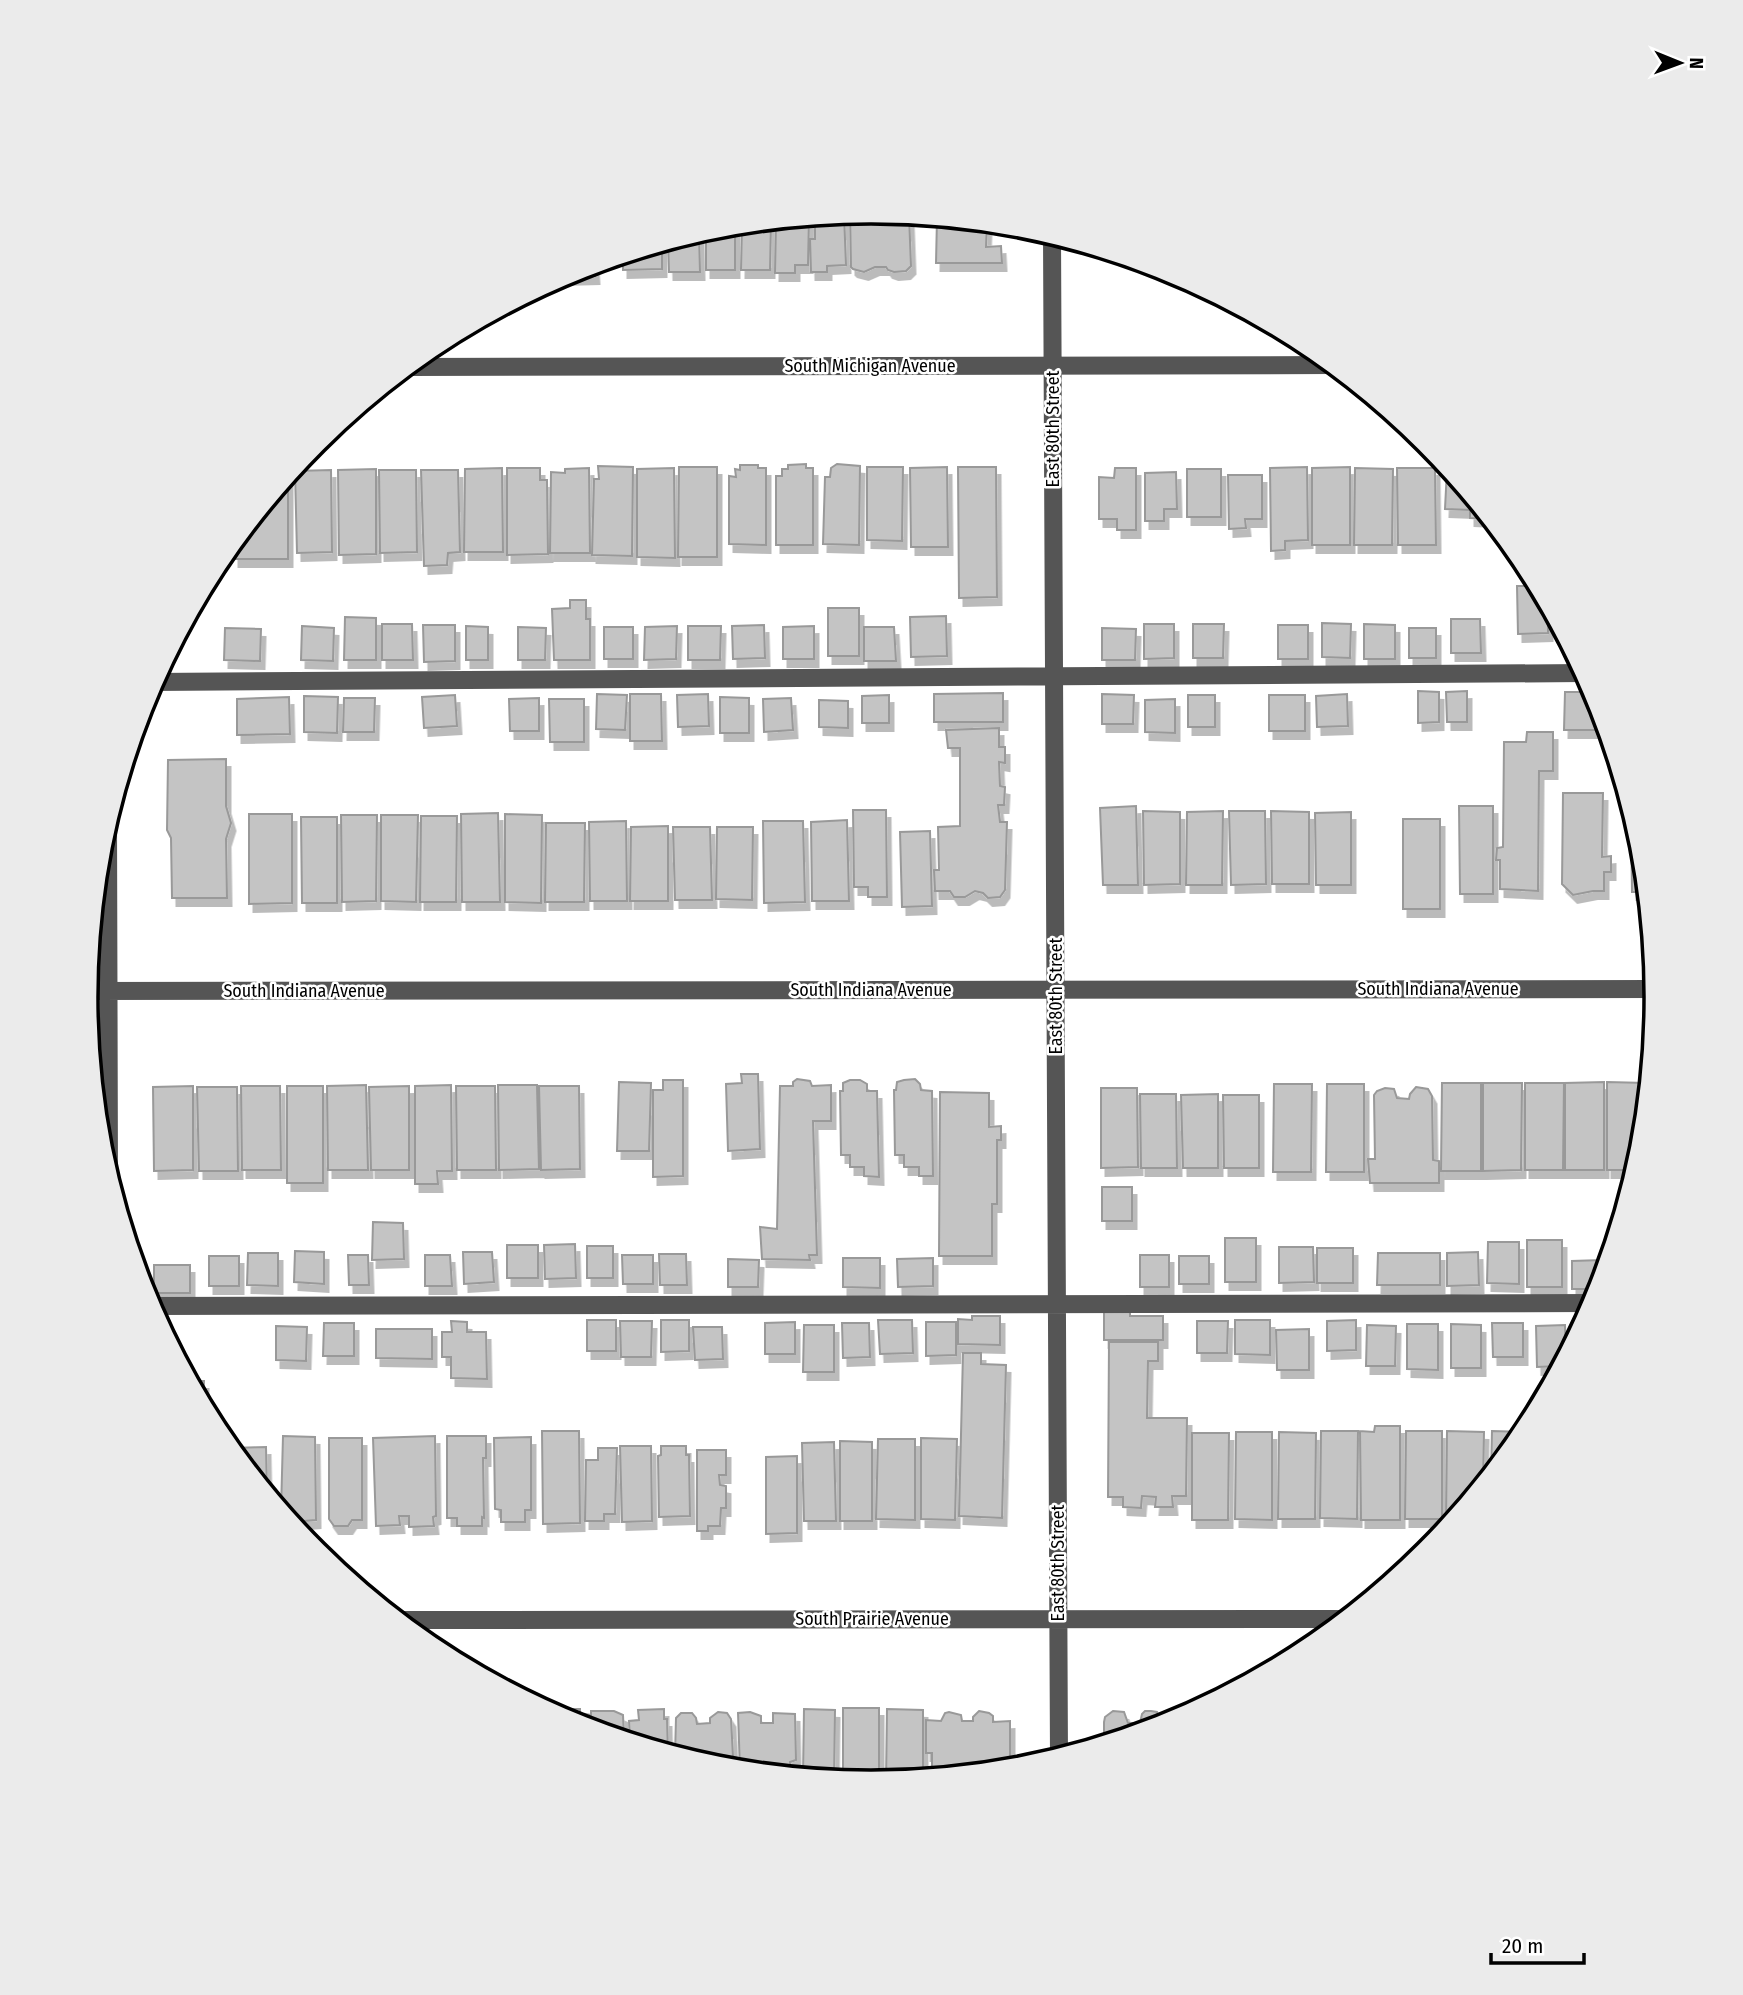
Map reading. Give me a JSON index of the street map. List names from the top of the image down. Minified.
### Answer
{"streets":{"street":["South Michigan Avenue","East 80th Street","South Indiana Avenue","South Prairie Avenue"]},"crossings":[["South Michigan Avenue","East 80th Street"],["East 80th Street","South Indiana Avenue"],["East 80th Street","South Prairie Avenue"]],"scale_bar":"20 m","north":"right"}
